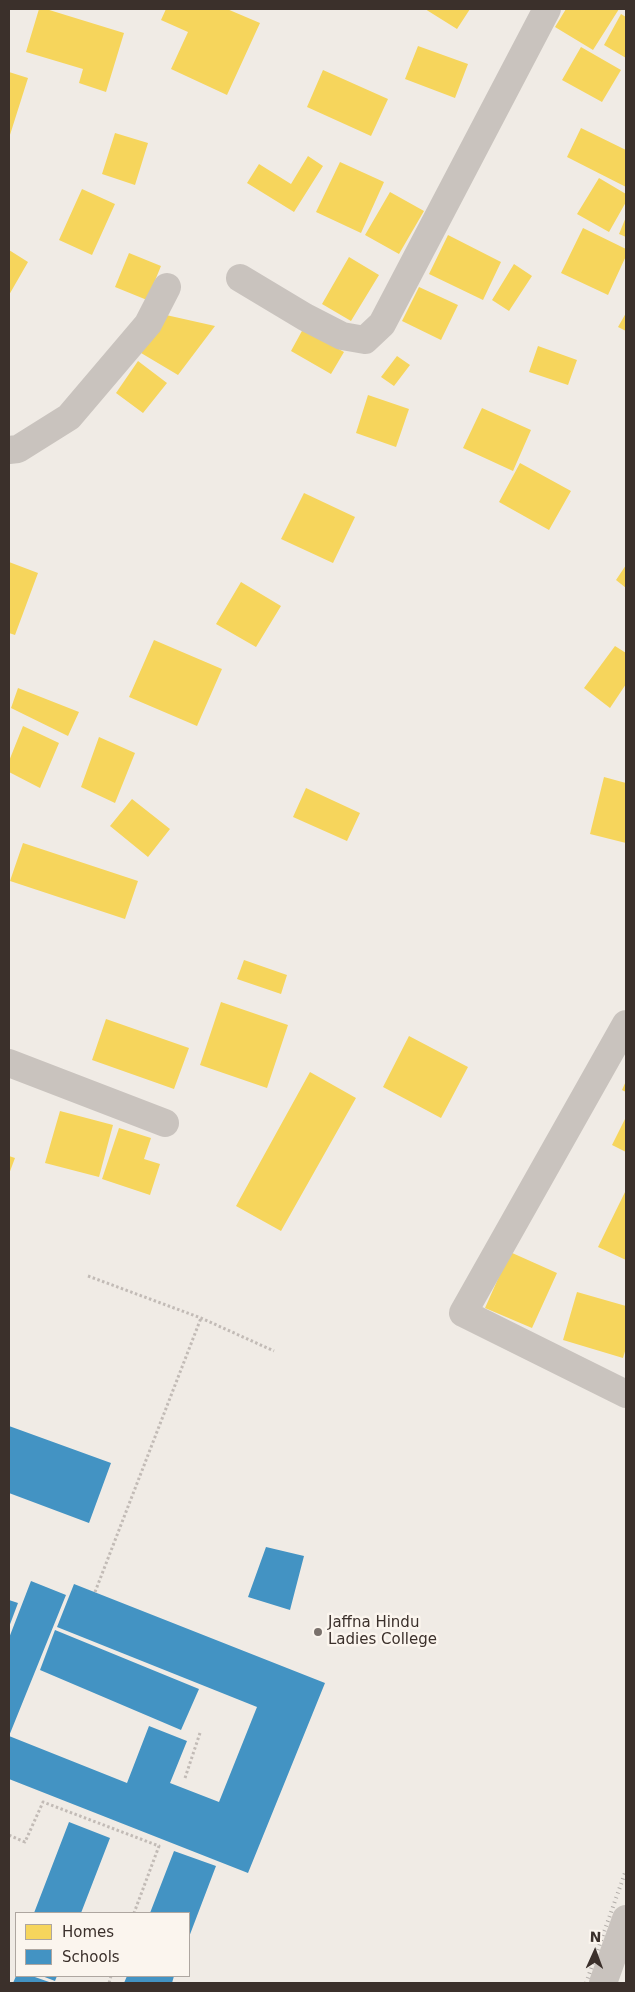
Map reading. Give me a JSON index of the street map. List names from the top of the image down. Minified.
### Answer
{"places":["Jaffna Hindu Ladies College"],"legend":["Homes","Schools"],"north":"top"}
